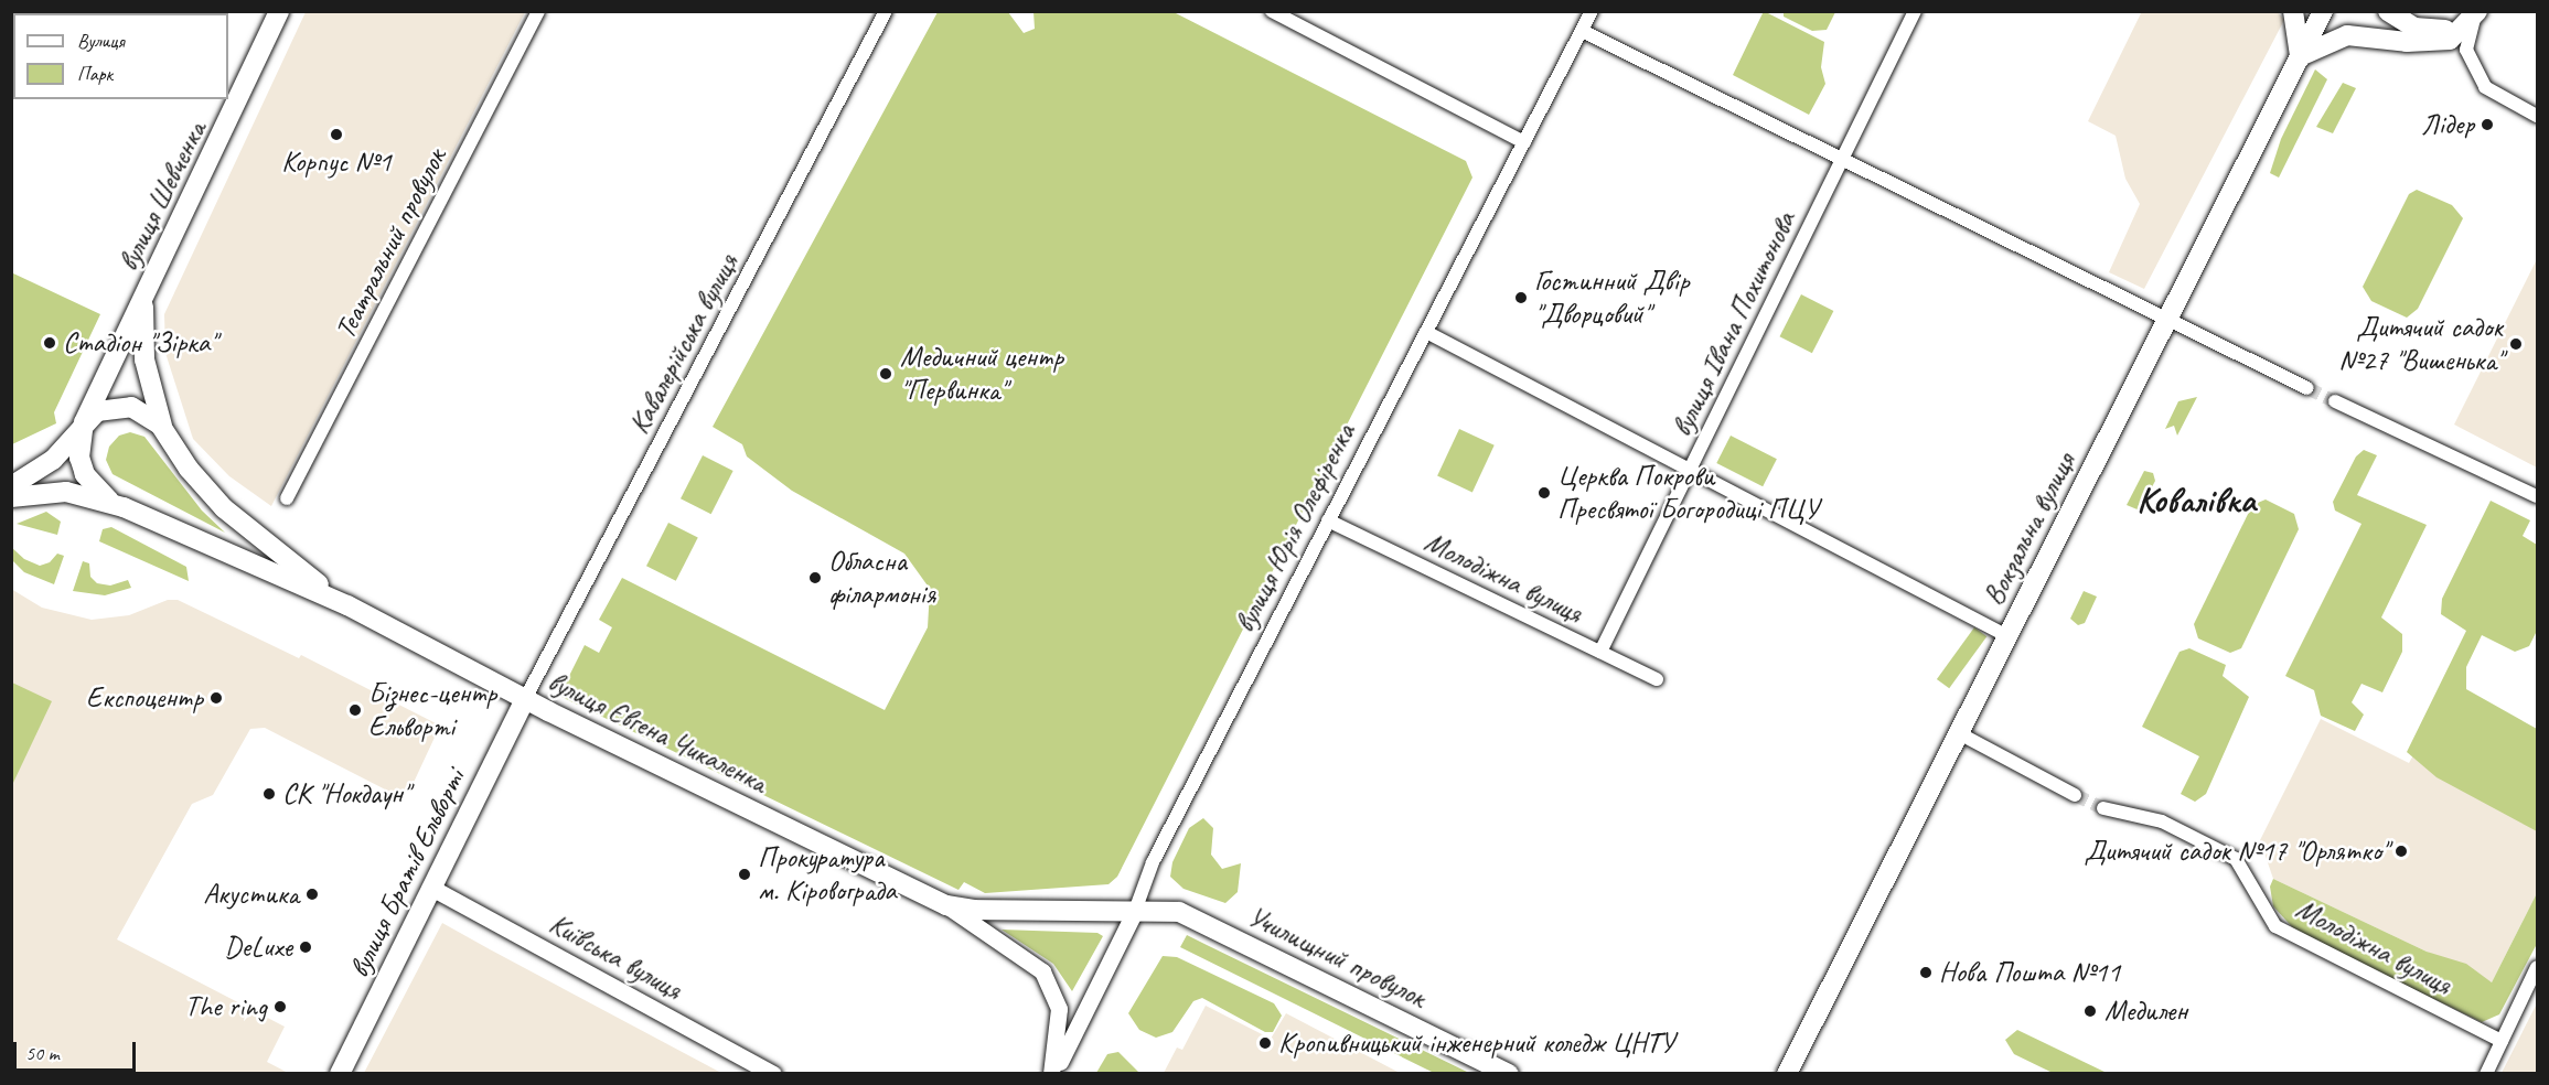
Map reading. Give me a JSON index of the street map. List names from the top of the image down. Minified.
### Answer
{"streets":{"main road":["вулиця Шевченка","Вокзальна вулиця","вулиця Євгена Чикаленка","вулиця Братів Ельворті","Училищний провулок"],"street":["Театральний провулок","вулиця Івана Похитонова","Кавалерійська вулиця","вулиця Юрія Олефіренка","Молодіжна вулиця","Київська вулиця"]},"crossings":[["вулиця Шевченка","вулиця Євгена Чикаленка"],["вулиця Івана Похитонова","Молодіжна вулиця"],["Кавалерійська вулиця","вулиця Євгена Чикаленка"],["Кавалерійська вулиця","вулиця Братів Ельворті"],["вулиця Юрія Олефіренка","Молодіжна вулиця"],["вулиця Юрія Олефіренка","вулиця Євгена Чикаленка"],["вулиця Юрія Олефіренка","Училищний провулок"],["вулиця Євгена Чикаленка","вулиця Братів Ельворті"],["вулиця Євгена Чикаленка","Училищний провулок"],["вулиця Братів Ельворті","Київська вулиця"]],"districts":["Ковалівка"],"places":["Лідер","Корпус №1","Гостинний Двір \"Дворцовий\"","Стадіон \"Зірка\"","Дитячий садок №27 \"Вишенька\"","Медичний центр \"Первинка\"","Церква Покрови Пресвятої Богородиці ПЦУ","Обласна філармонія","Експоцентр","Бізнес-центр Ельворті","СК \"Нокдаун\"","Дитячий садок №17 \"Орлятко\"","Прокуратура м. Кіровограда","Акустика","DeLuxe","Нова Пошта №11","The ring","Медилен","Кропивницький інженерний коледж ЦНТУ"],"legend":["Вулиця","Парк"],"scale_bar":"50 m"}
